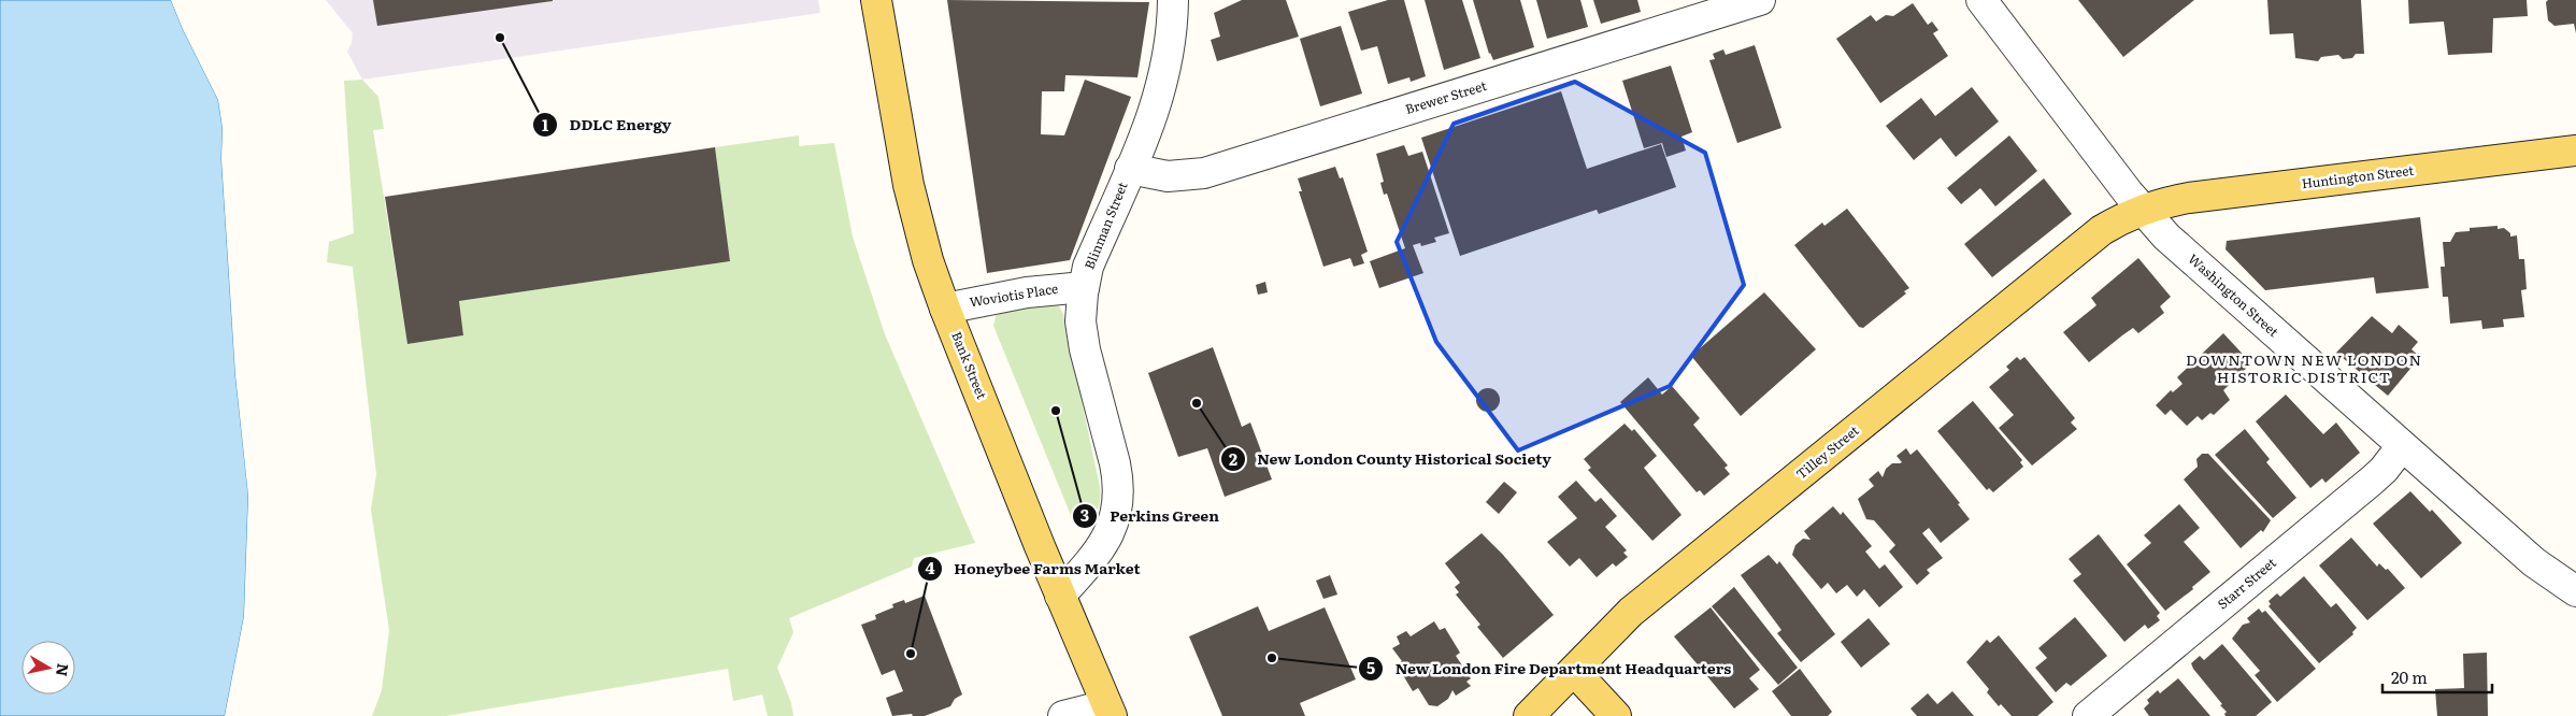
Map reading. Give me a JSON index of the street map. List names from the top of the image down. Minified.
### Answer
{"streets":{"main road":["Huntington Street","Bank Street","Tilley Street"],"street":["Brewer Street","Blinman Street","Woviotis Place","Washington Street","Starr Street"]},"crossings":[["Brewer Street","Blinman Street"],["Huntington Street","Washington Street"],["Huntington Street","Tilley Street"],["Blinman Street","Woviotis Place"],["Blinman Street","Bank Street"],["Woviotis Place","Bank Street"],["Washington Street","Tilley Street"],["Washington Street","Starr Street"]],"districts":["DOWNTOWN NEW LONDON HISTORIC DISTRICT"],"places":["DDLC Energy","New London County Historical Society","Perkins Green","Honeybee Farms Market","New London Fire Department Headquarters"],"scale_bar":"20 m","north":"right"}
